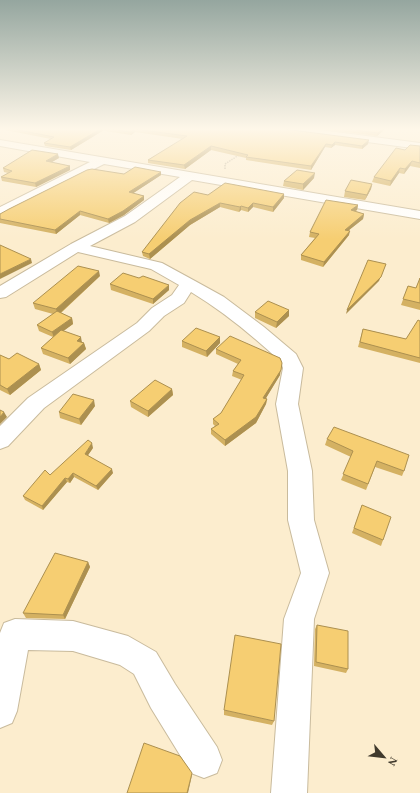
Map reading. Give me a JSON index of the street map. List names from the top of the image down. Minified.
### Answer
{"north":"bottom right"}
